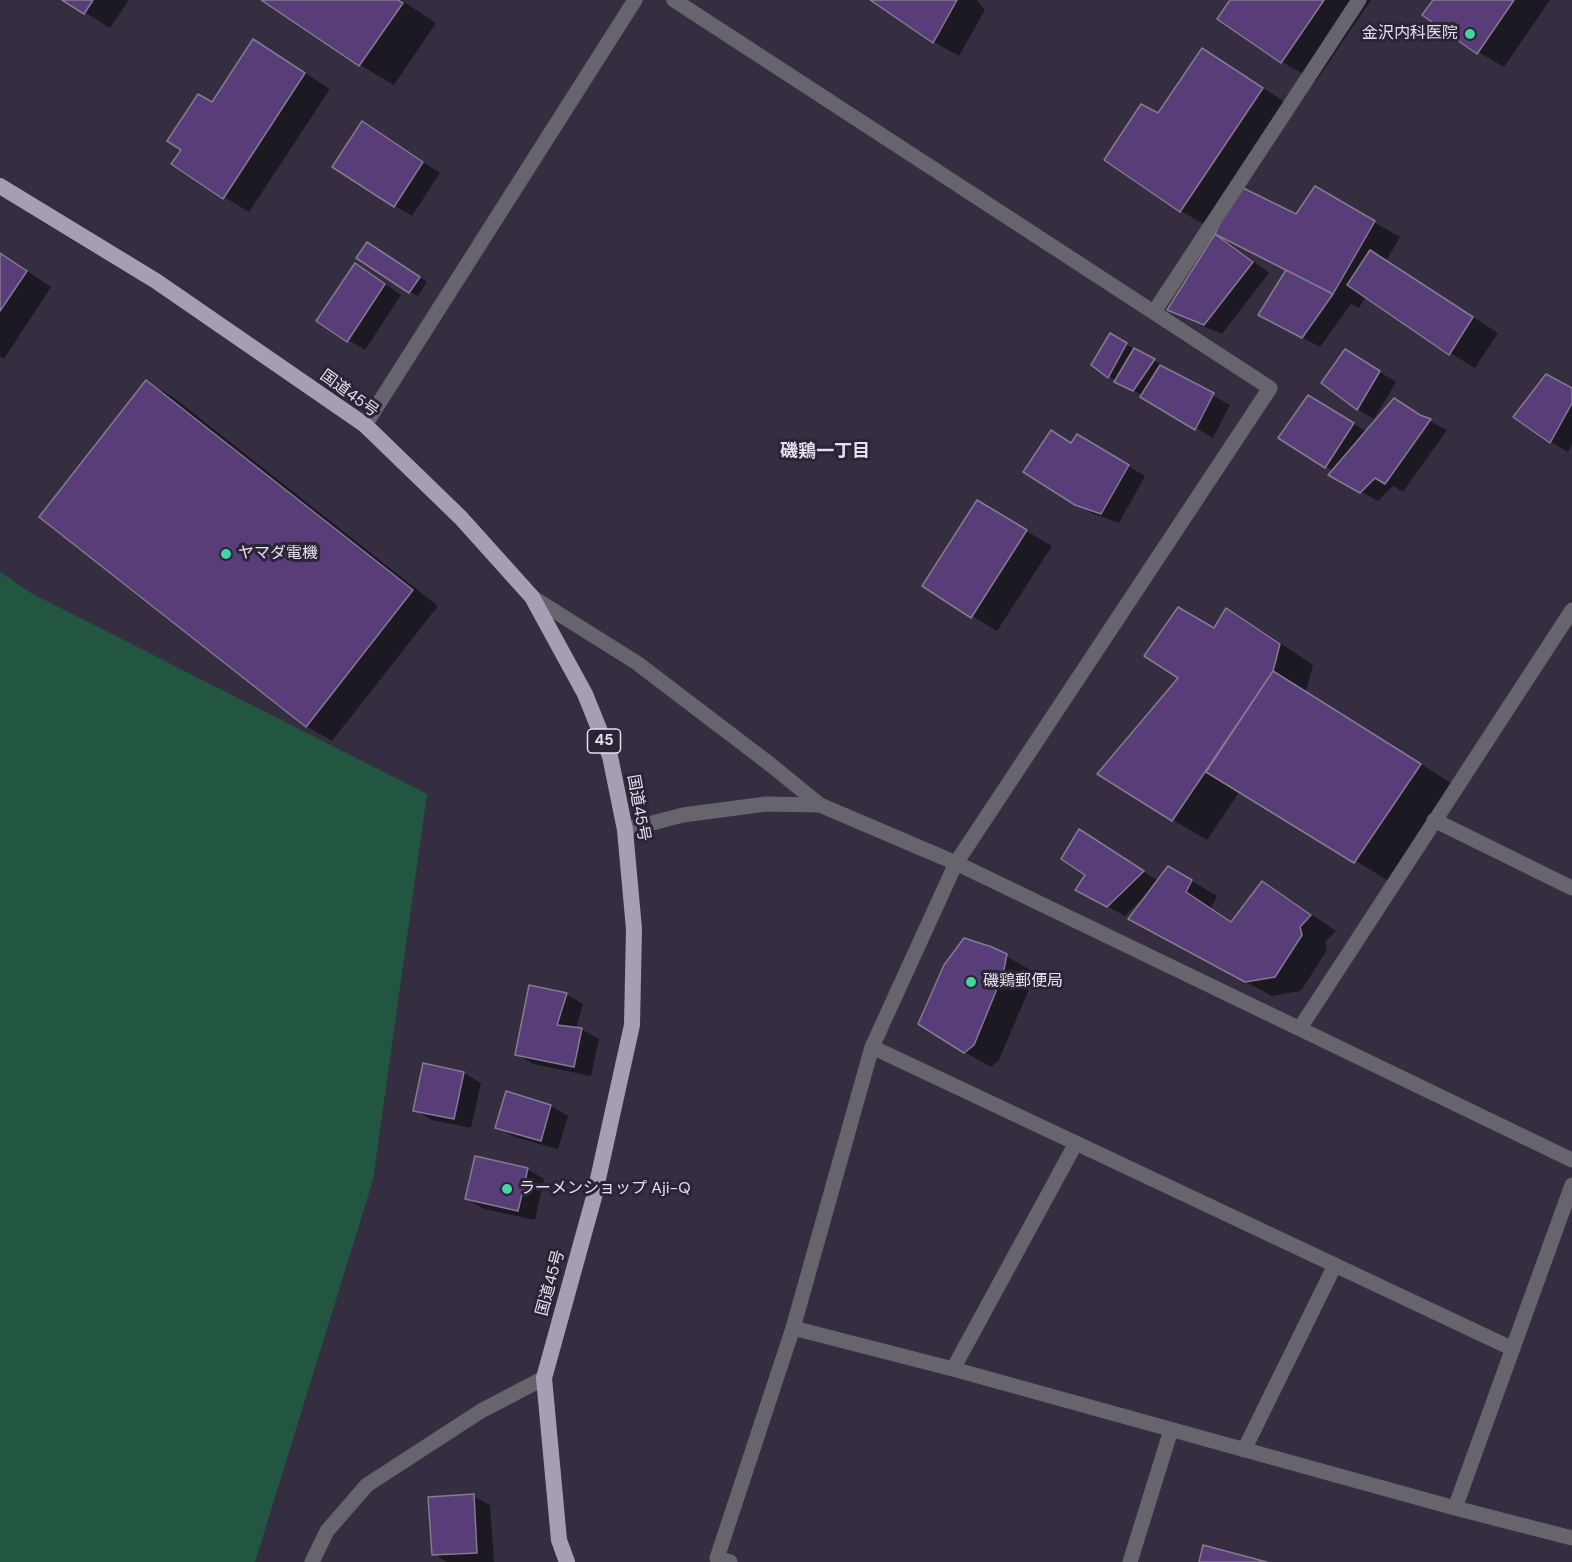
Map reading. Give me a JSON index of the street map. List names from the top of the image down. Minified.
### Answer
{"streets":{"highway":["国道45号","45"]},"districts":["磯鶏一丁目"],"places":["金沢内科医院","ヤマダ電機","磯鶏郵便局","ラーメンショップ Aji-Q"]}
